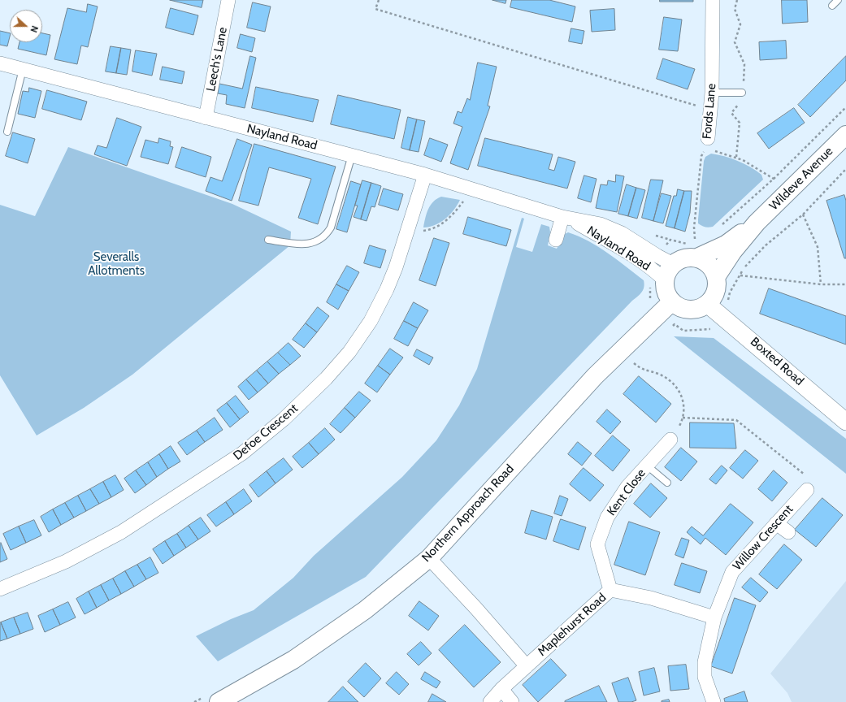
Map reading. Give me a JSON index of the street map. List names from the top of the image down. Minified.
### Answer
{"streets":{"main road":["Wildeve Avenue","Northern Approach Road"],"street":["Leech's Lane","Fords Lane","Nayland Road","Boxted Road","Defoe Crescent","Kent Close","Willow Crescent","Maplehurst Road"]},"crossings":[["Leech's Lane","Nayland Road"],["Nayland Road","Wildeve Avenue"],["Nayland Road","Boxted Road"],["Nayland Road","Defoe Crescent"],["Nayland Road","Northern Approach Road"],["Wildeve Avenue","Boxted Road"],["Wildeve Avenue","Northern Approach Road"],["Boxted Road","Northern Approach Road"],["Kent Close","Maplehurst Road"],["Northern Approach Road","Maplehurst Road"],["Willow Crescent","Maplehurst Road"]],"parks":["Severalls Allotments"],"north":"right"}
